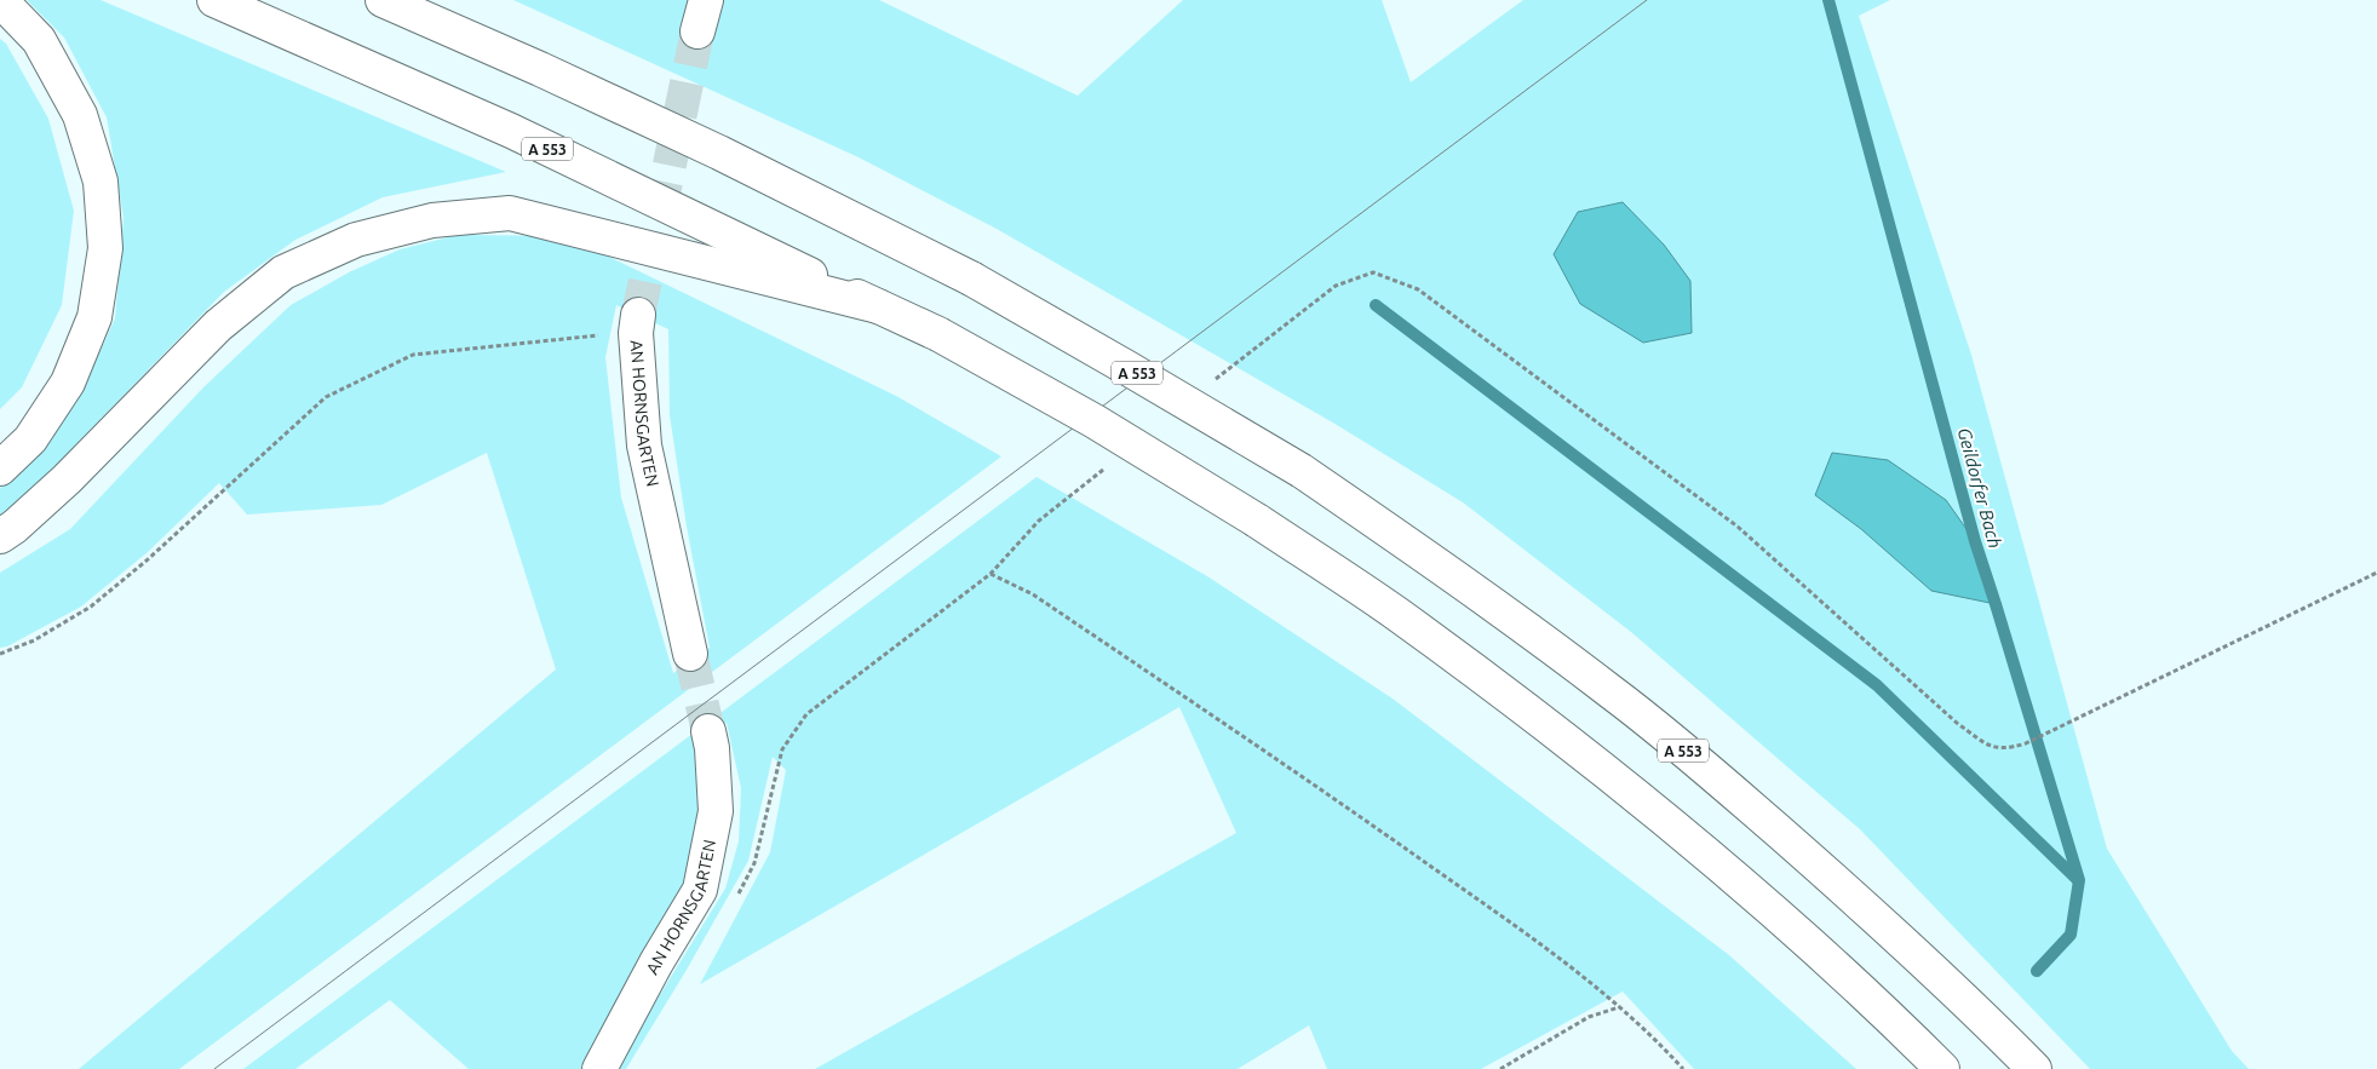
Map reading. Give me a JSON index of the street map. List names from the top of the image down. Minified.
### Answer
{"streets":{"main road":["A 553","AN HORNSGARTEN"]},"water":["Geildorfer Bach"]}
